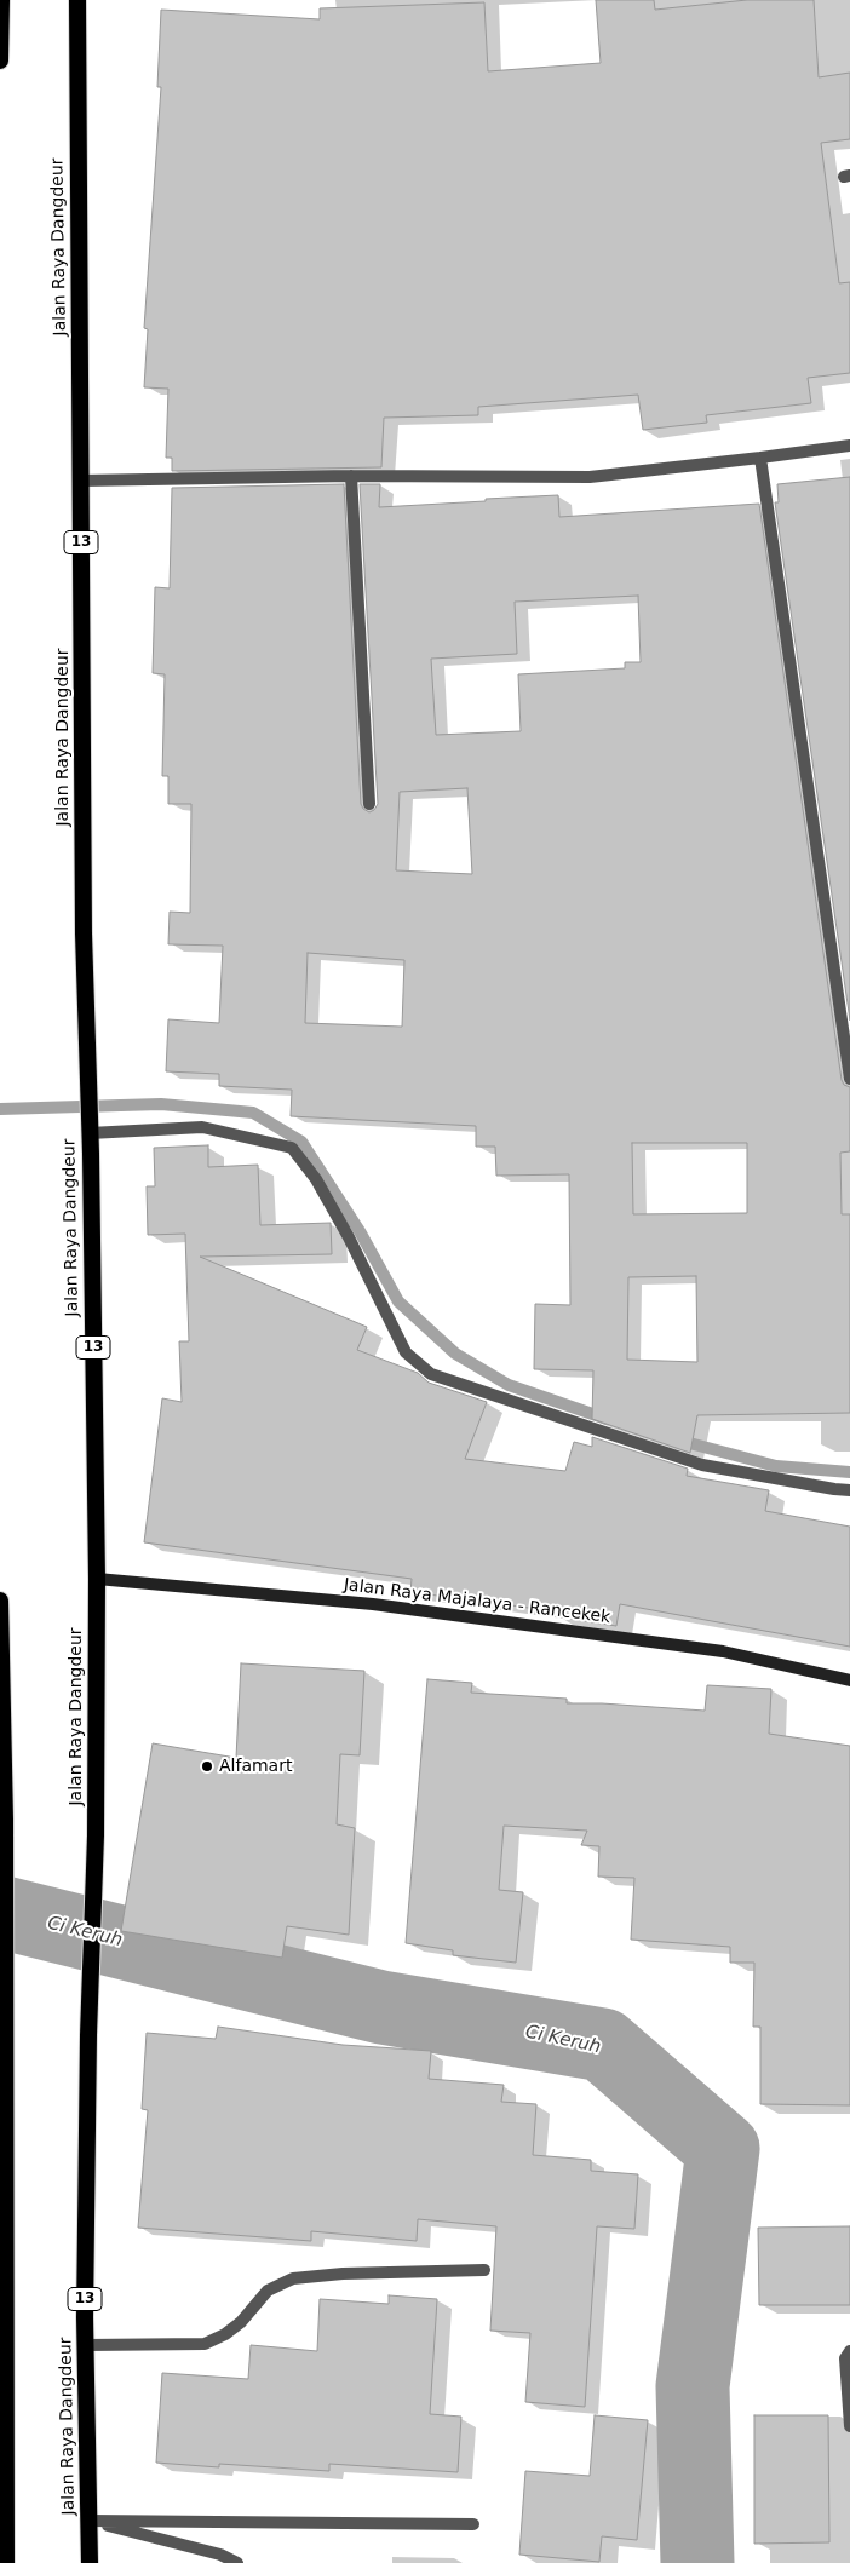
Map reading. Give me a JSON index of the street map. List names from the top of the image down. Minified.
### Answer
{"streets":{"highway":["Jalan Raya Dangdeur","13"],"main road":["Jalan Raya Majalaya - Rancekek"]},"crossings":[["Jalan Raya Dangdeur","Jalan Raya Majalaya - Rancekek"]],"water":["Ci Keruh"],"places":["Alfamart"]}
